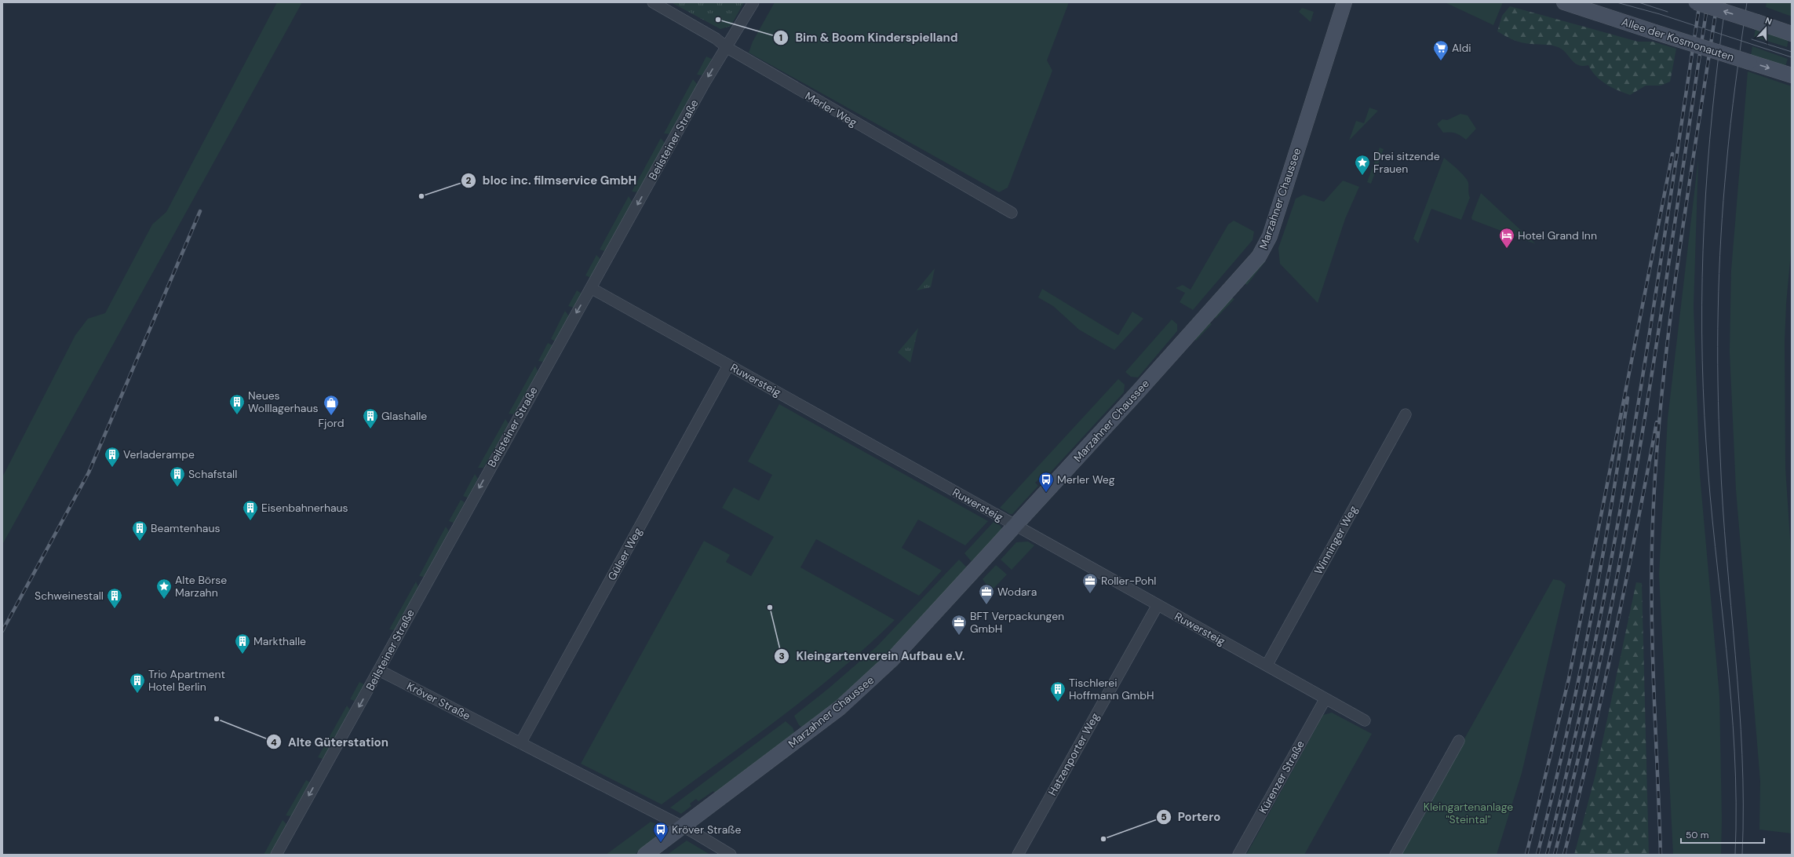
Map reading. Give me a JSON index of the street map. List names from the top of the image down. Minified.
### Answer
{"streets":{"street":["Allee der Kosmonauten","Merler Weg","Beilsteiner Straße","Marzahner Chaussee","Ruwersteig","Winninger Weg","Gülser Weg","Kröver Straße","Hatzenporter Weg","Kürenzer Straße"]},"crossings":[["Merler Weg","Beilsteiner Straße"],["Beilsteiner Straße","Ruwersteig"],["Beilsteiner Straße","Kröver Straße"],["Marzahner Chaussee","Ruwersteig"],["Marzahner Chaussee","Kröver Straße"],["Ruwersteig","Winninger Weg"],["Ruwersteig","Gülser Weg"],["Ruwersteig","Hatzenporter Weg"],["Ruwersteig","Kürenzer Straße"],["Gülser Weg","Kröver Straße"]],"one_way":["Beilsteiner Straße"],"parks":["Kleingartenanlage \"Steintal\""],"places":{"other":["Bim & Boom Kinderspielland","bloc inc. filmservice GmbH","Kleingartenverein Aufbau e.V.","Alte Güterstation","Portero"],"supermarket":["Aldi"],"place":["Drei sitzende Frauen","Alte Börse Marzahn"],"hotel":["Hotel Grand Inn"],"building":["Neues Wolllagerhaus","Glashalle","Verladerampe","Schafstall","Eisenbahnerhaus","Beamtenhaus","Schweinestall","Markthalle","Trio Apartment Hotel Berlin","Tischlerei Hoffmann GmbH"],"shop":["Fjord"],"bus stop":["Merler Weg","Kröver Straße"],"office":["Roller-Pohl","Wodara","BFT Verpackungen GmbH"]},"scale_bar":"50 m","north":"top"}
